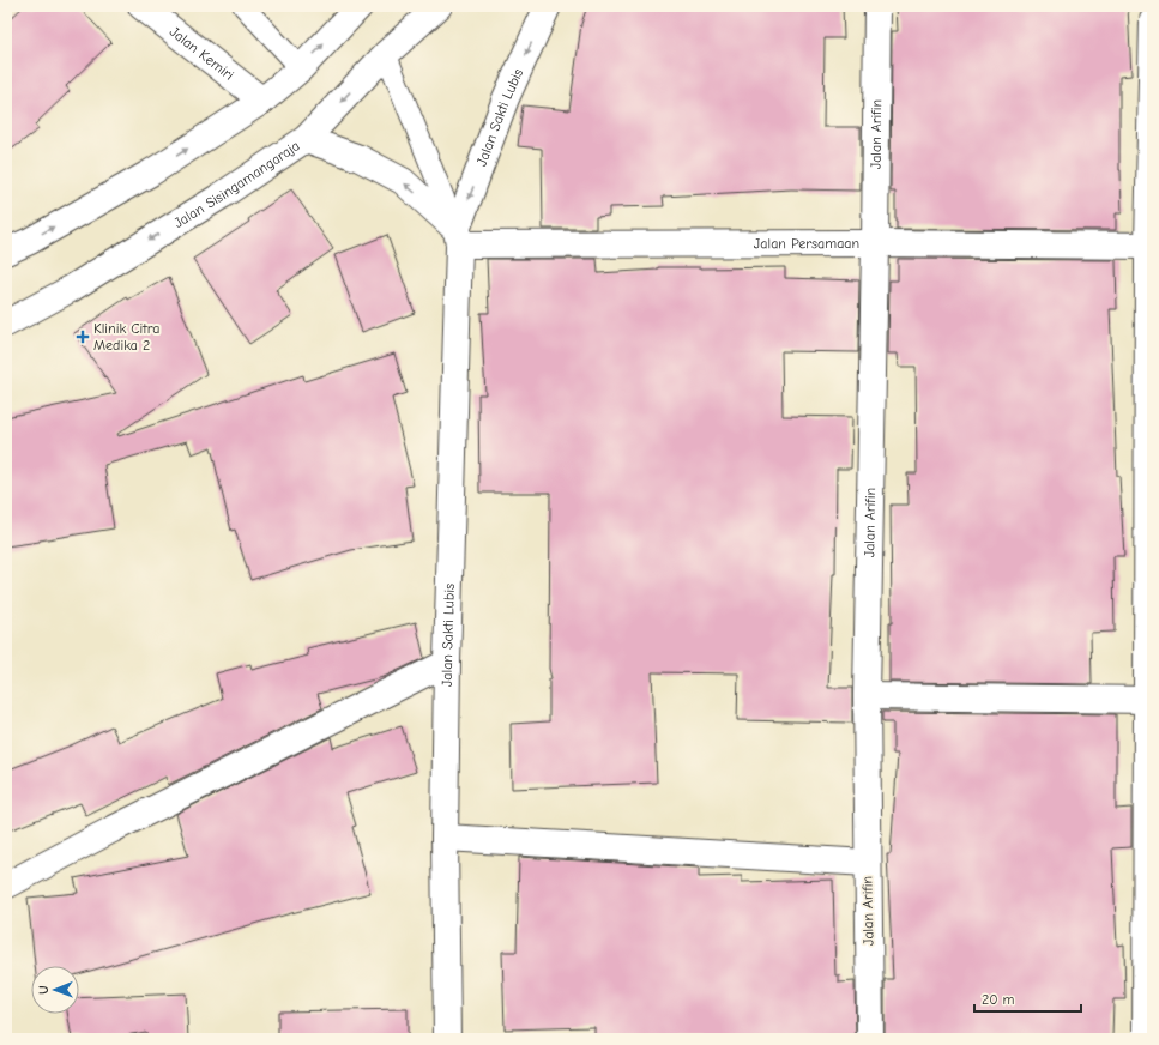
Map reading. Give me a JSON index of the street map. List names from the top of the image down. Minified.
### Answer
{"streets":{"street":["Jalan Kemiri","Jalan Sakti Lubis","Jalan Arifin","Jalan Sisingamangaraja","Jalan Persamaan"]},"crossings":[["Jalan Sakti Lubis","Jalan Persamaan"],["Jalan Arifin","Jalan Persamaan"]],"places":{"health":["Klinik Citra Medika 2"]},"scale_bar":"20 m","north":"left"}
